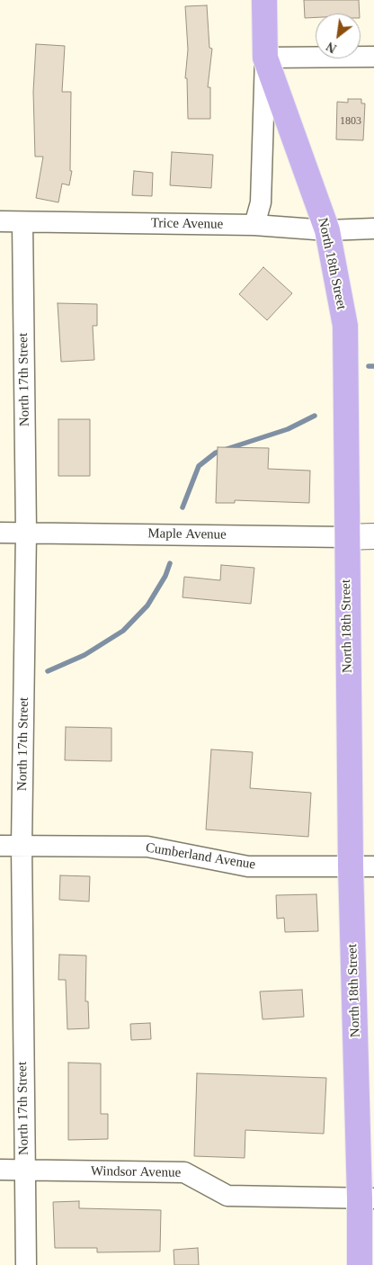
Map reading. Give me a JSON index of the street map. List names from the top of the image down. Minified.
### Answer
{"streets":{"main road":["North 18th Street"],"street":["Trice Avenue","North 17th Street","Maple Avenue","Cumberland Avenue","Windsor Avenue"]},"crossings":[["Trice Avenue","North 18th Street"],["Trice Avenue","North 17th Street"],["North 18th Street","Maple Avenue"],["North 18th Street","Cumberland Avenue"],["North 18th Street","Windsor Avenue"],["North 17th Street","Maple Avenue"],["North 17th Street","Cumberland Avenue"],["North 17th Street","Windsor Avenue"]],"house_numbers":["1803"],"north":"bottom left"}
